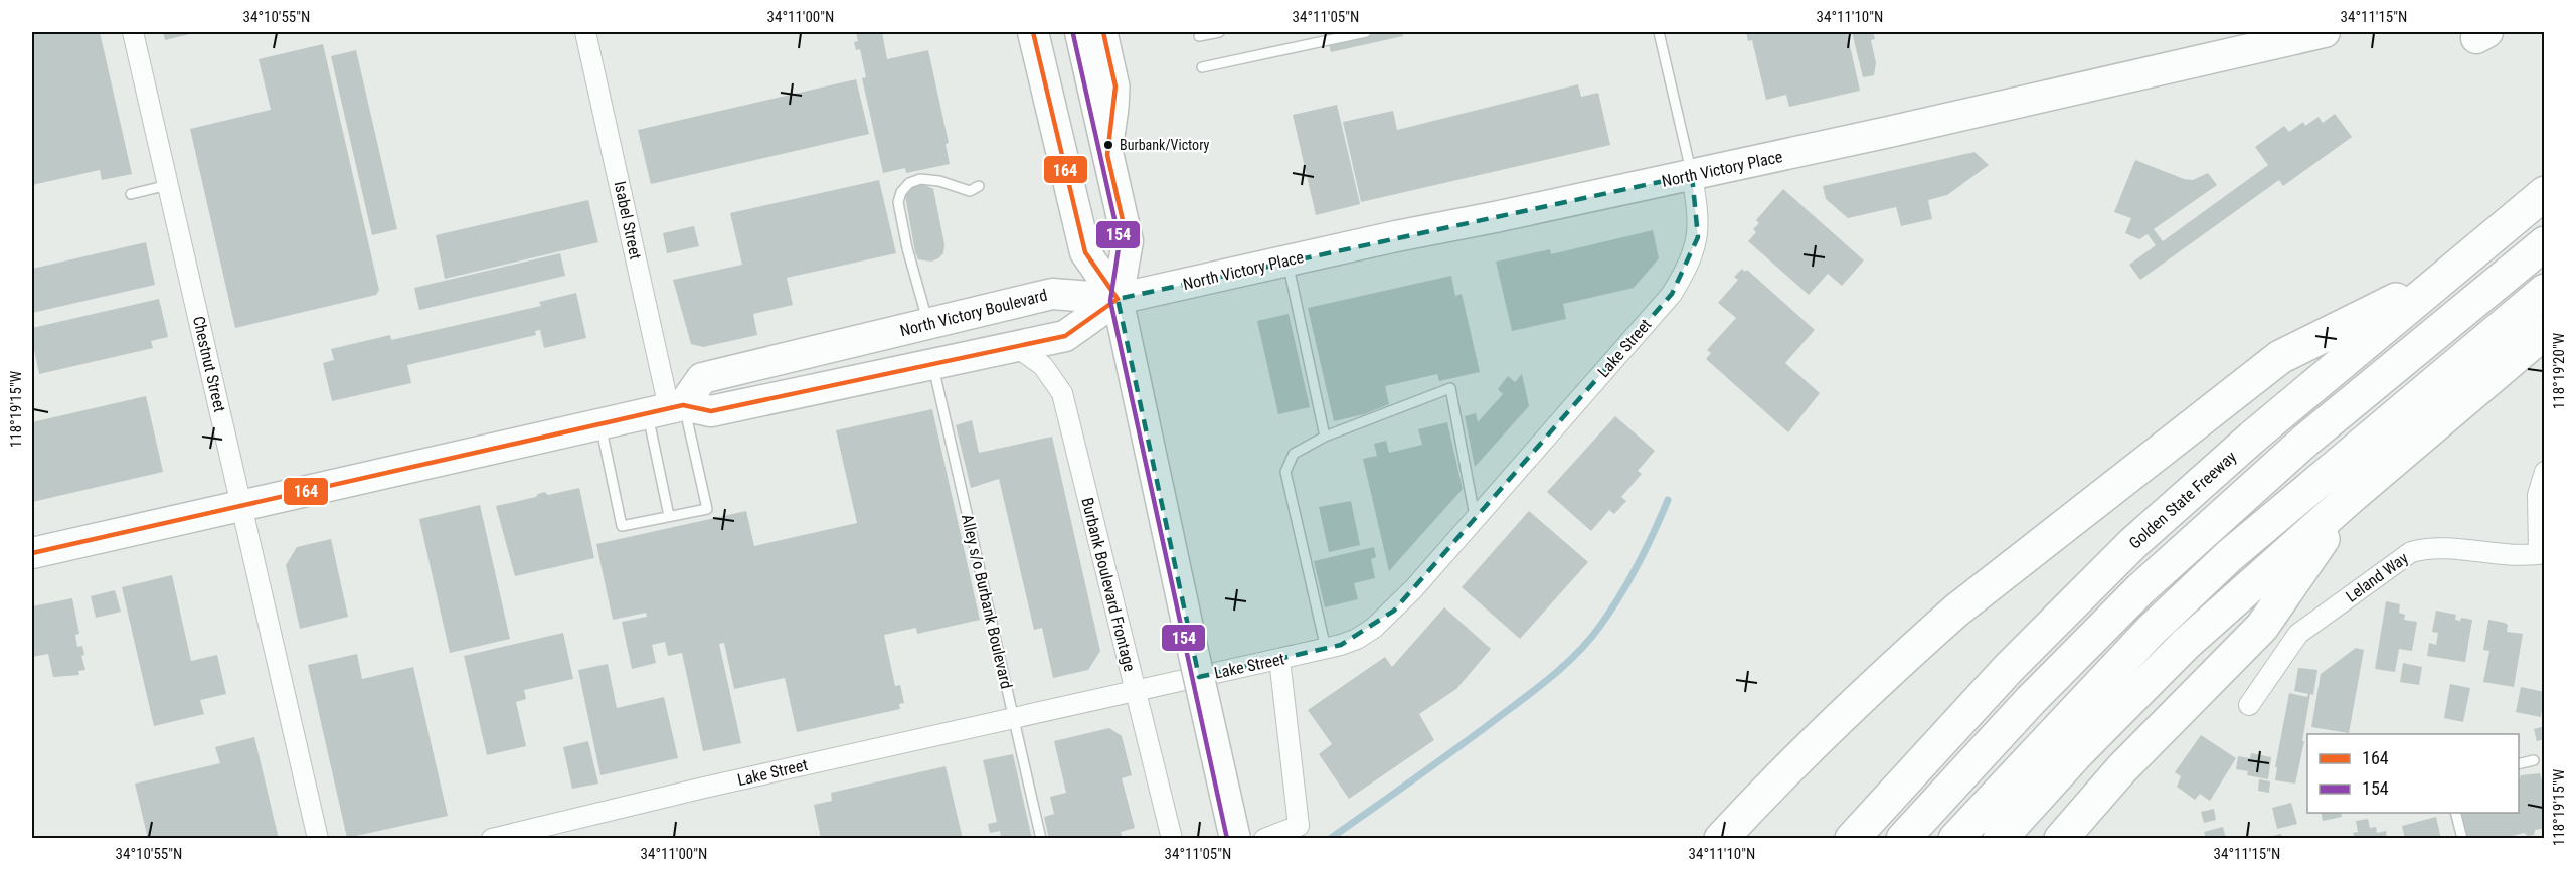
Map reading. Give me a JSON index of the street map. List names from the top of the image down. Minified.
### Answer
{"streets":{"highway":["Golden State Freeway"],"main road":["North Victory Place","North Victory Boulevard"],"street":["Isabel Street","Lake Street","Chestnut Street","Leland Way","Burbank Boulevard Frontage"],"lane":["Alley s/o Burbank Boulevard"]},"crossings":[["North Victory Place","North Victory Boulevard"],["North Victory Place","Lake Street"],["Isabel Street","North Victory Boulevard"],["Lake Street","Burbank Boulevard Frontage"],["Lake Street","Alley s/o Burbank Boulevard"]],"places":["Burbank/Victory"],"lines":["transit line 164","transit line 154"],"legend":["164","154"],"coordinates":["34°10'55\"N","34°11'00\"N","34°11'05\"N","34°11'10\"N","34°11'15\"N","118°19'20\"W","118°19'15\"W"]}
